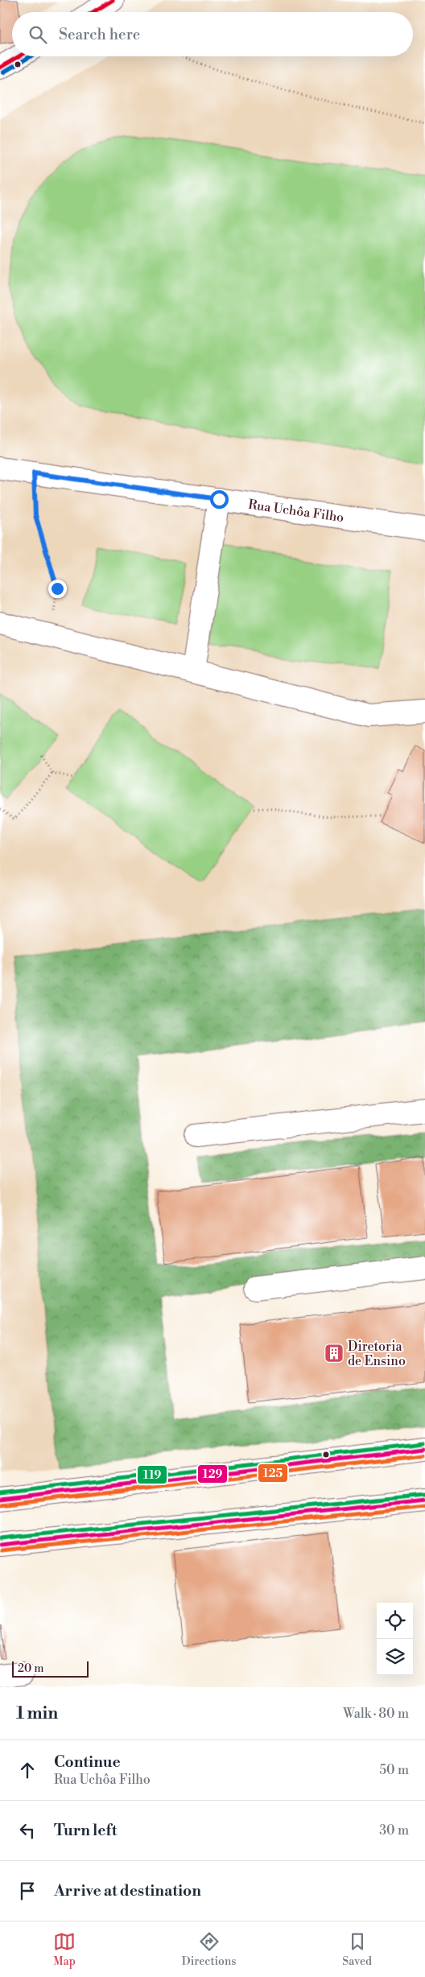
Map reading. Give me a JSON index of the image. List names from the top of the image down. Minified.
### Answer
{"streets":{"main road":["Rua Uchôa Filho"]},"places":{"building":["Diretoria de Ensino"]},"lines":["transit line 119","transit line 129","transit line 125"],"scale_bar":"20 m","page":{"search":"Search here","scale":"20 m","heading":["1 min","Walk · 80 m"],"list":[["Continue","Rua Uchôa Filho","50 m"],["Turn left","30 m"],"Arrive at destination"],"nav":["Map","Directions","Saved"]}}
